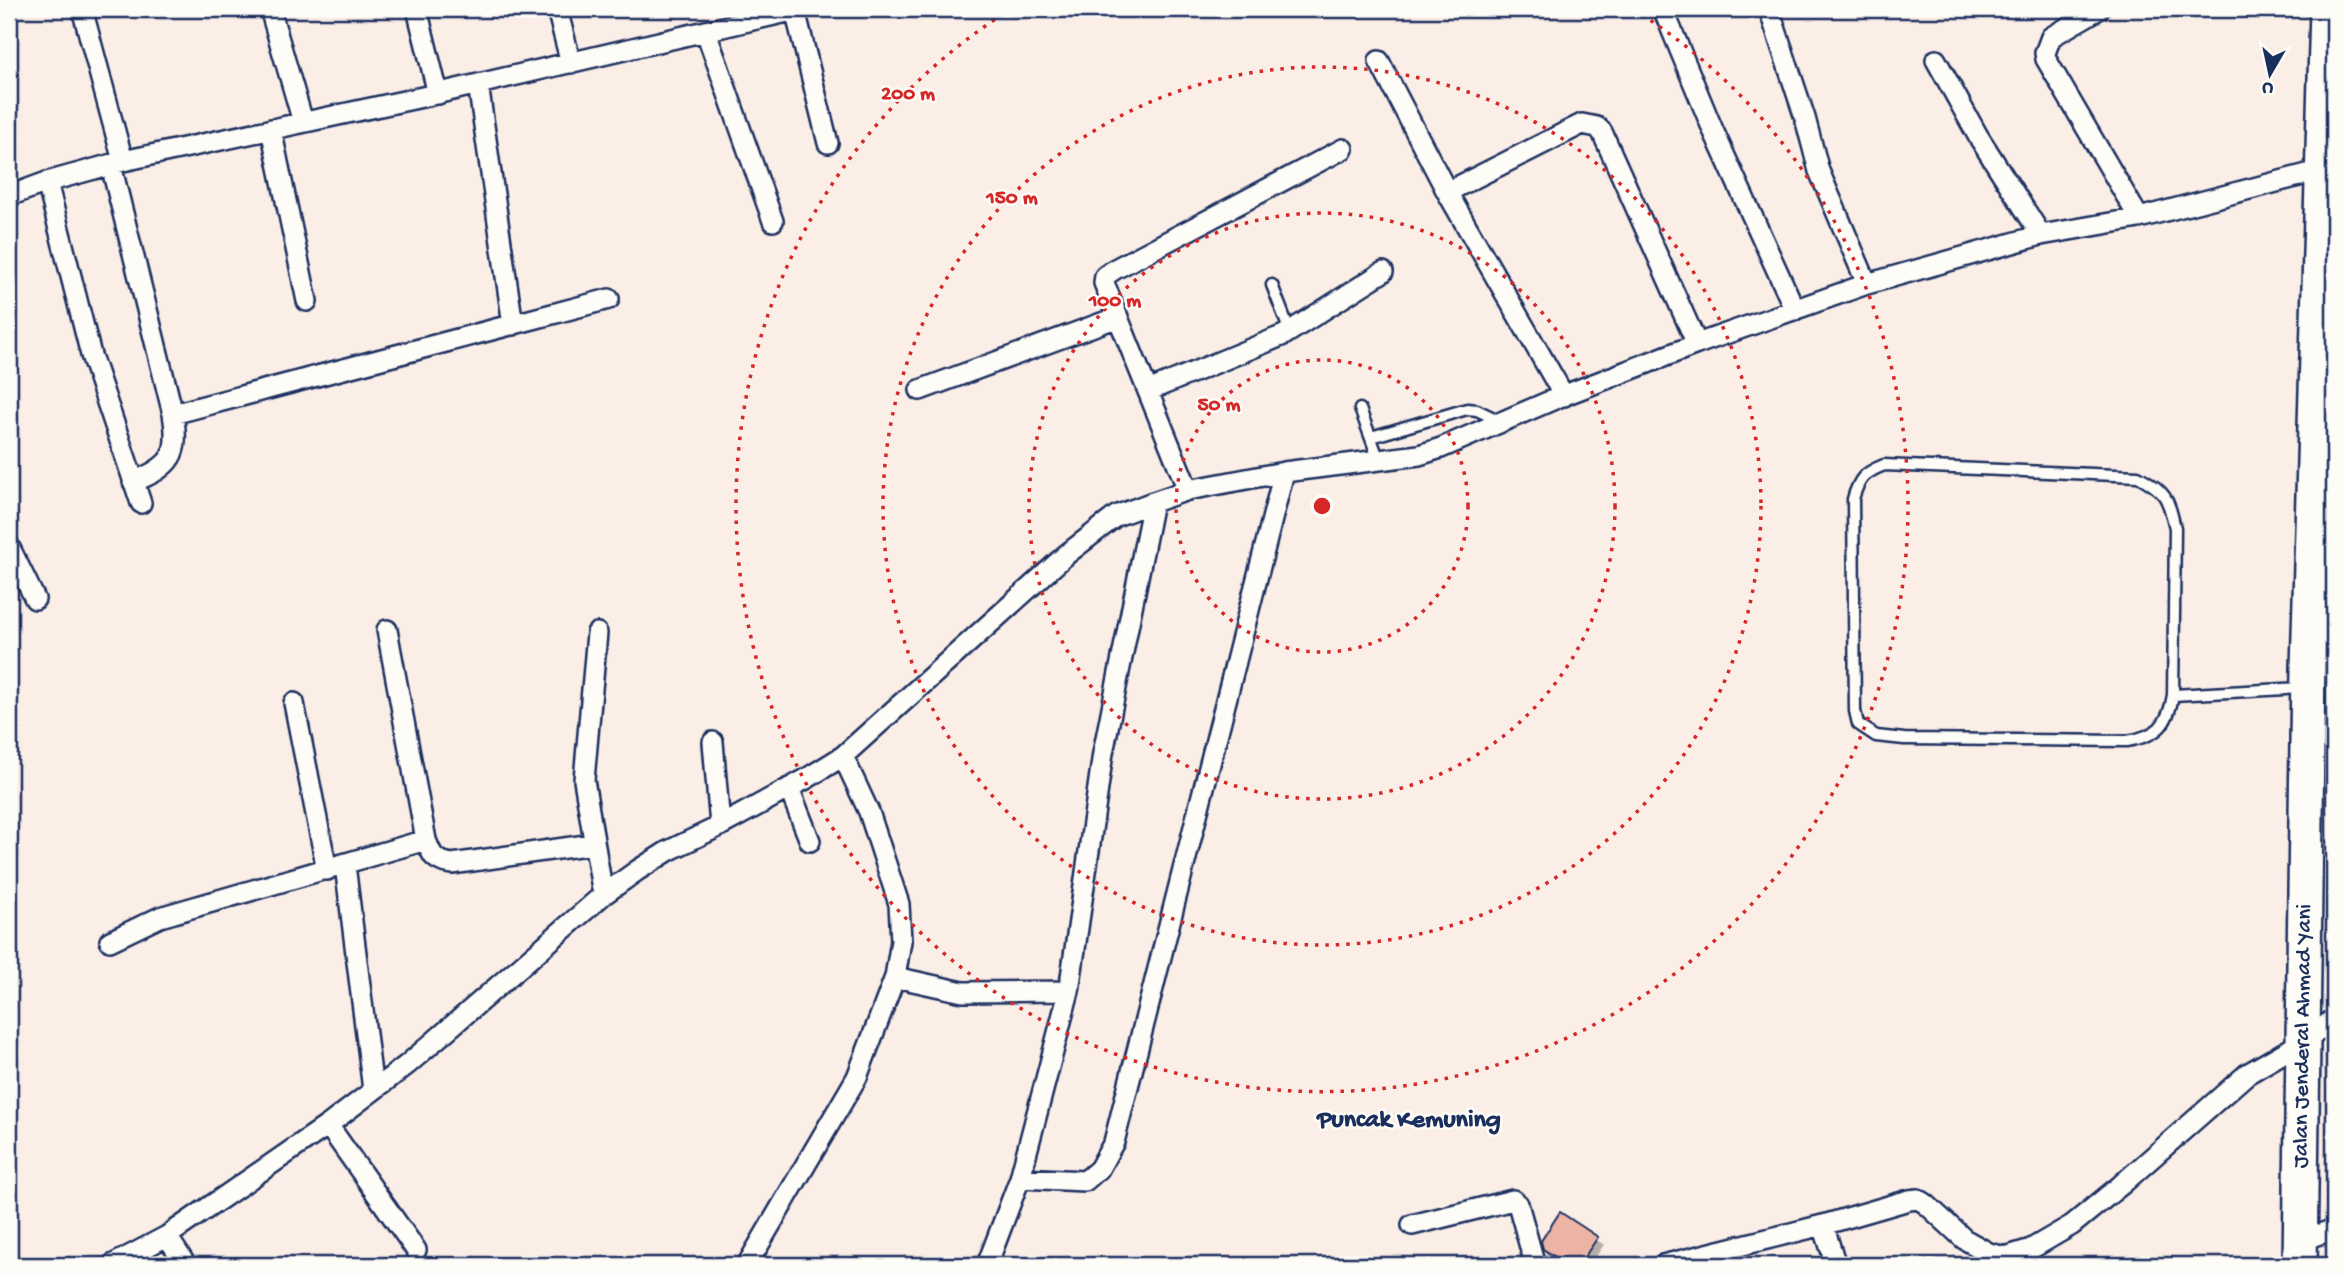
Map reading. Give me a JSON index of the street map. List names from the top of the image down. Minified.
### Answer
{"streets":{"highway":["Jalan Jenderal Ahmad Yani"]},"districts":["Puncak Kemuning"],"north":"bottom","rings":["200 m","150 m","100 m","50 m"]}
